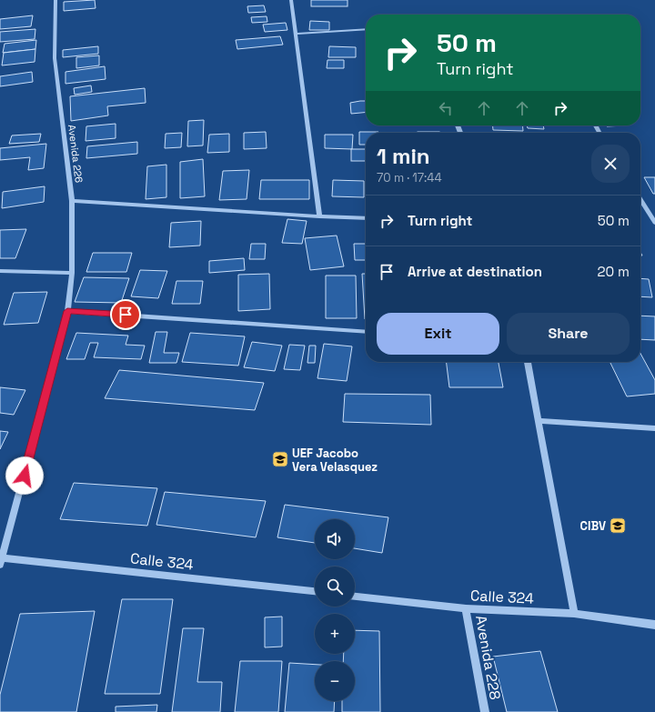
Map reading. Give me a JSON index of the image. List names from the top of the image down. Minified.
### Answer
{"streets":{"street":["Avenida 226","Calle 324","Avenida 228"]},"crossings":[["Avenida 226","Calle 324"],["Calle 324","Avenida 228"]],"places":{"school or university":["UEF Jacobo Vera Velasquez","CIBV"]},"page":{"turn":["50 m","Turn right"],"heading":["1 min","70 m · 17:44"],"list":[{"name":"Turn right","value":"50 m"},{"name":"Arrive at destination","value":"20 m"}],"buttons":["Exit","Share"],"map_buttons":["+","−"]}}
